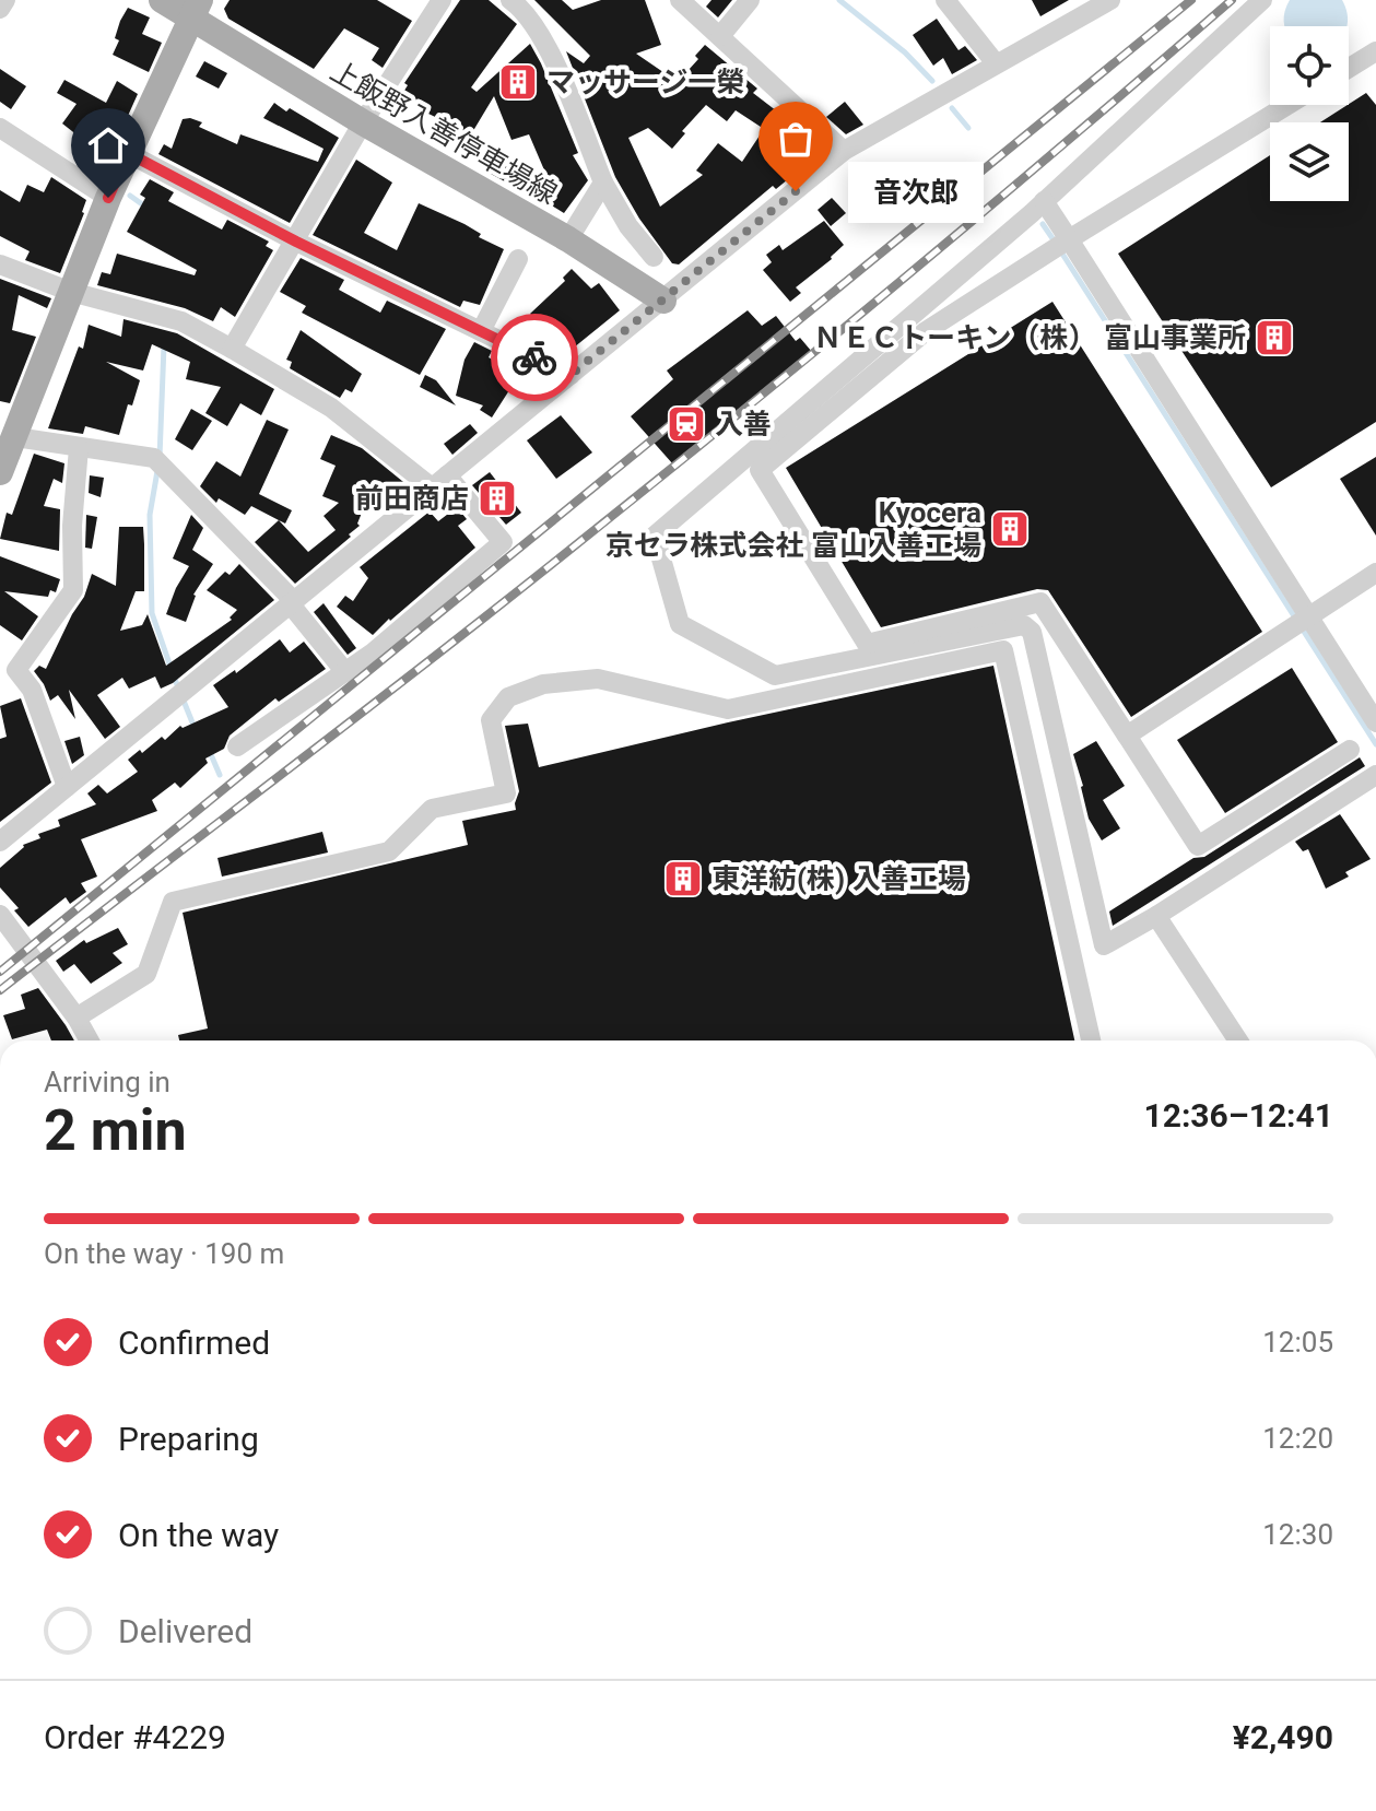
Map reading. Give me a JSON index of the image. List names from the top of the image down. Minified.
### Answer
{"streets":{"main road":["上飯野入善停車場線"]},"places":{"building":["マッサージ一榮","ＮＥＣトーキン（株） 富山事業所","前田商店","Kyocera 京セラ株式会社 富山入善工場","東洋紡(株) 入善工場"],"other":["音次郎"],"station":["入善"]},"page":{"bubble":"音次郎","heading":["2 min","Arriving in","12:36–12:41"],"panel":["Order #4229","¥2,490"],"bar":"On the way · 190 m","list":[["Confirmed","12:05"],["Preparing","12:20"],["On the way","12:30"],"Delivered"]}}
